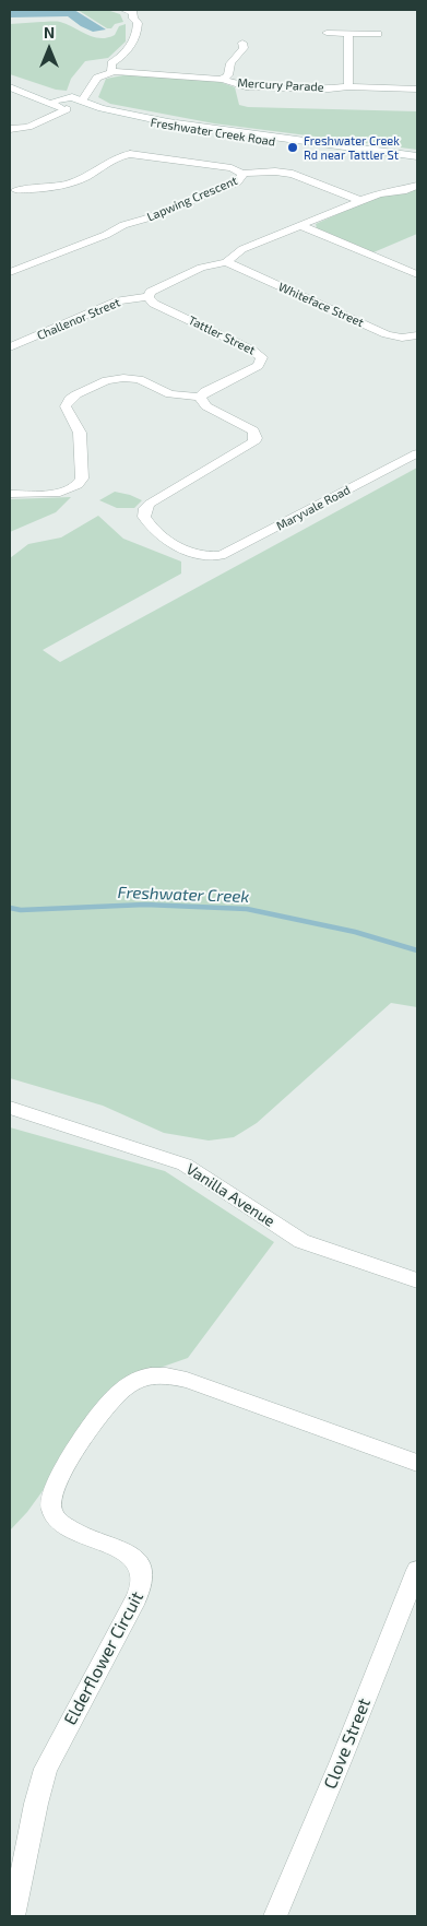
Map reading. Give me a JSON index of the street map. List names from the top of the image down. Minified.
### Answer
{"streets":{"street":["Mercury Parade","Freshwater Creek Road","Lapwing Crescent","Whiteface Street","Challenor Street","Tattler Street","Maryvale Road","Vanilla Avenue","Elderflower Circuit","Clove Street"]},"crossings":[["Challenor Street","Tattler Street"],["Tattler Street","Maryvale Road"]],"water":["Freshwater Creek"],"places":["Freshwater Creek Rd near Tattler St"],"north":"top"}
